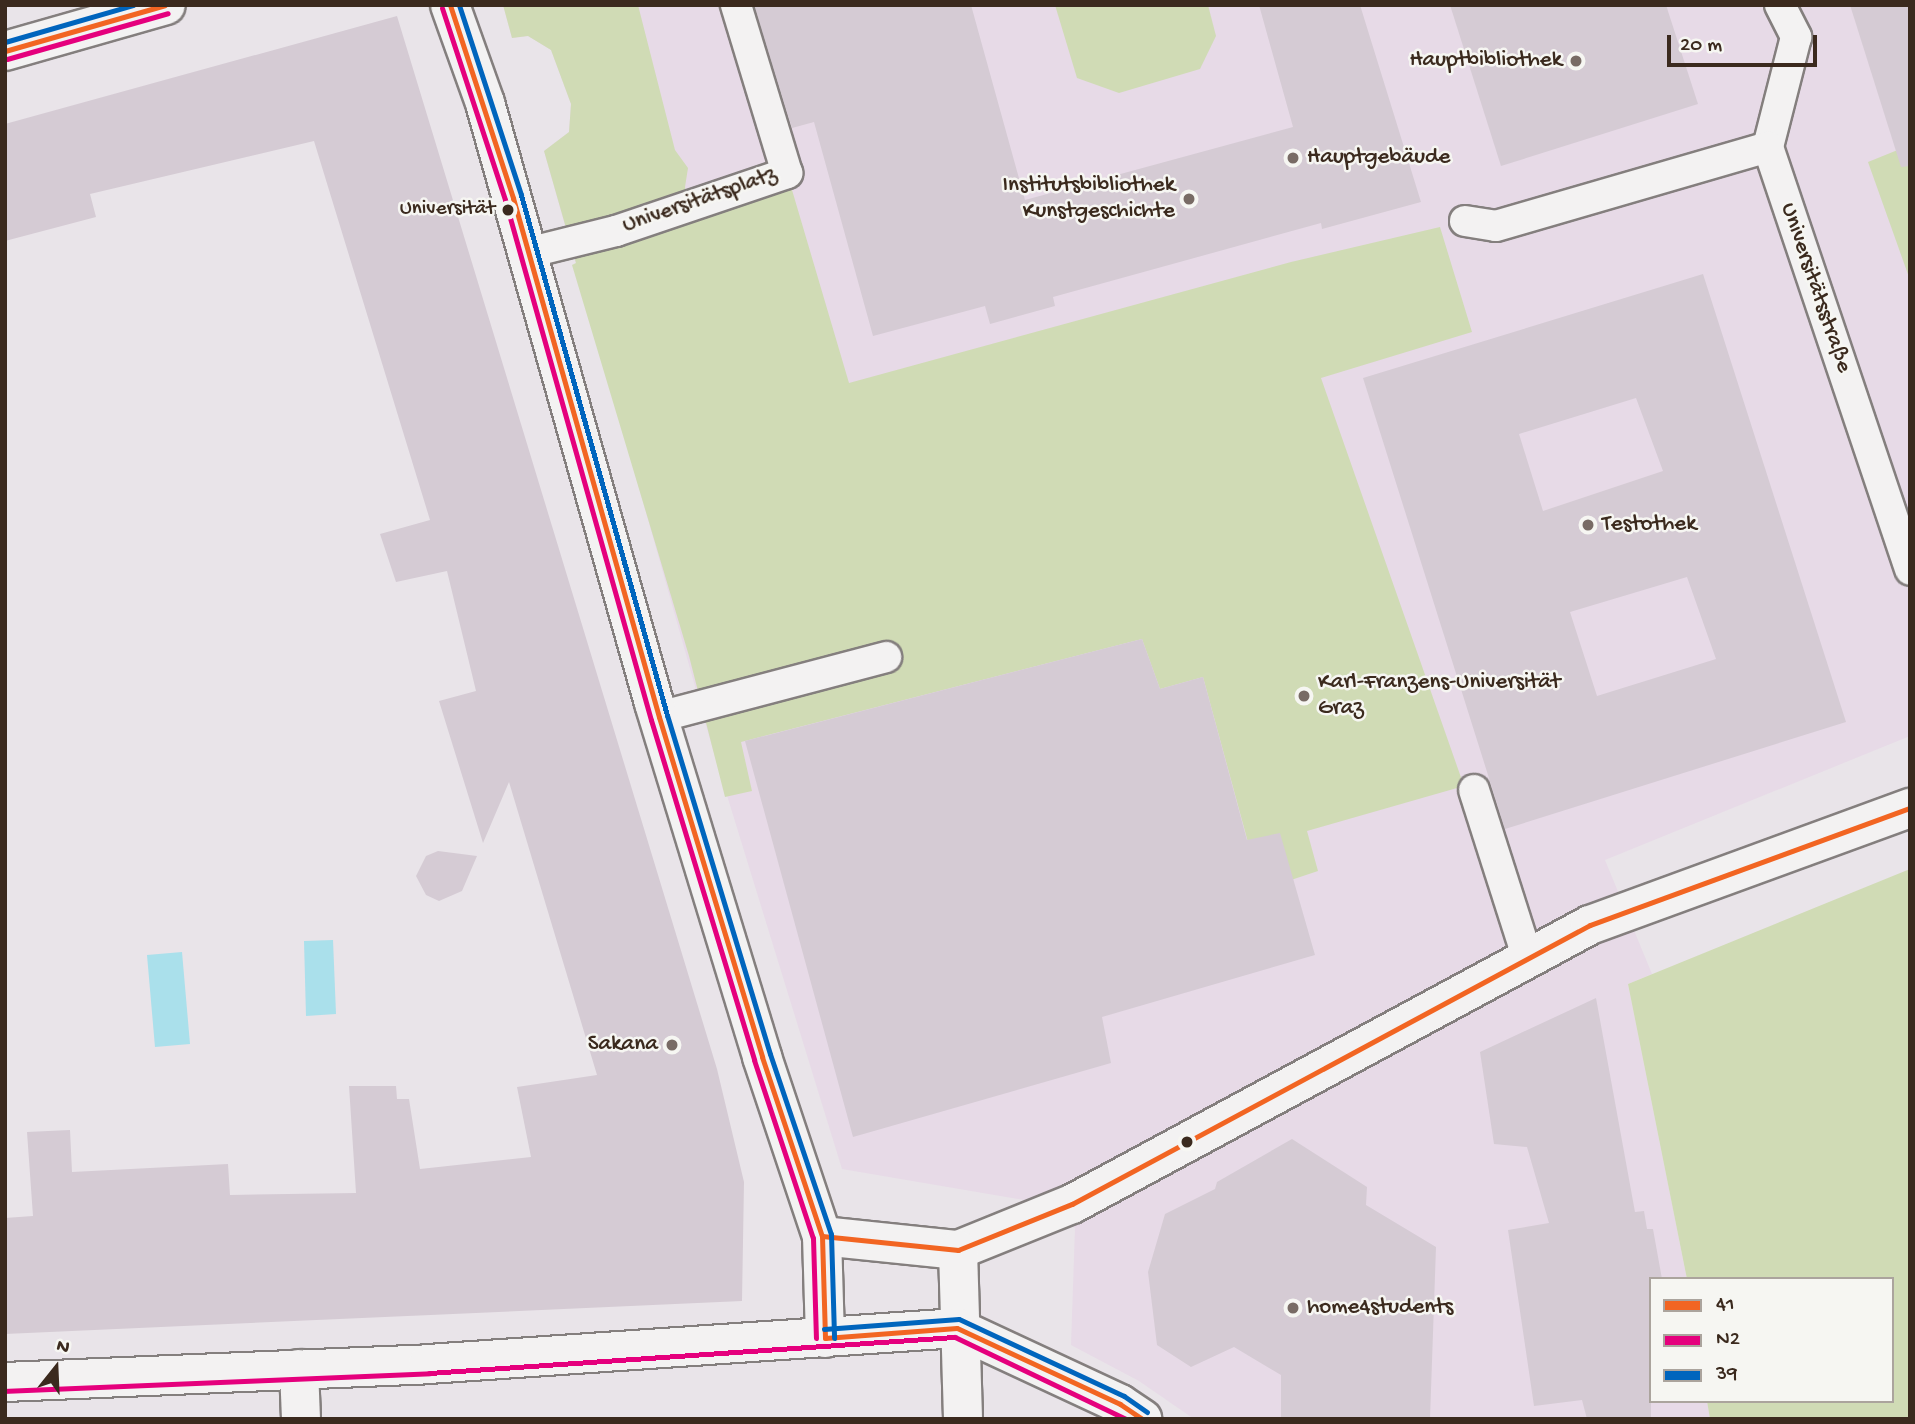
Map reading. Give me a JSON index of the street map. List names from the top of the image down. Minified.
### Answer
{"streets":{"lane":["Universitätsplatz","Universitätsstraße"]},"places":["Hauptbibliothek","Hauptgebäude","Institutsbibliothek Kunstgeschichte","Universität","Testothek","Karl-Franzens-Universität Graz","Sakana","home4students"],"lines":["transit line 41","transit line 39","transit line N2"],"legend":["41","N2","39"],"scale_bar":"20 m","north":"top"}
